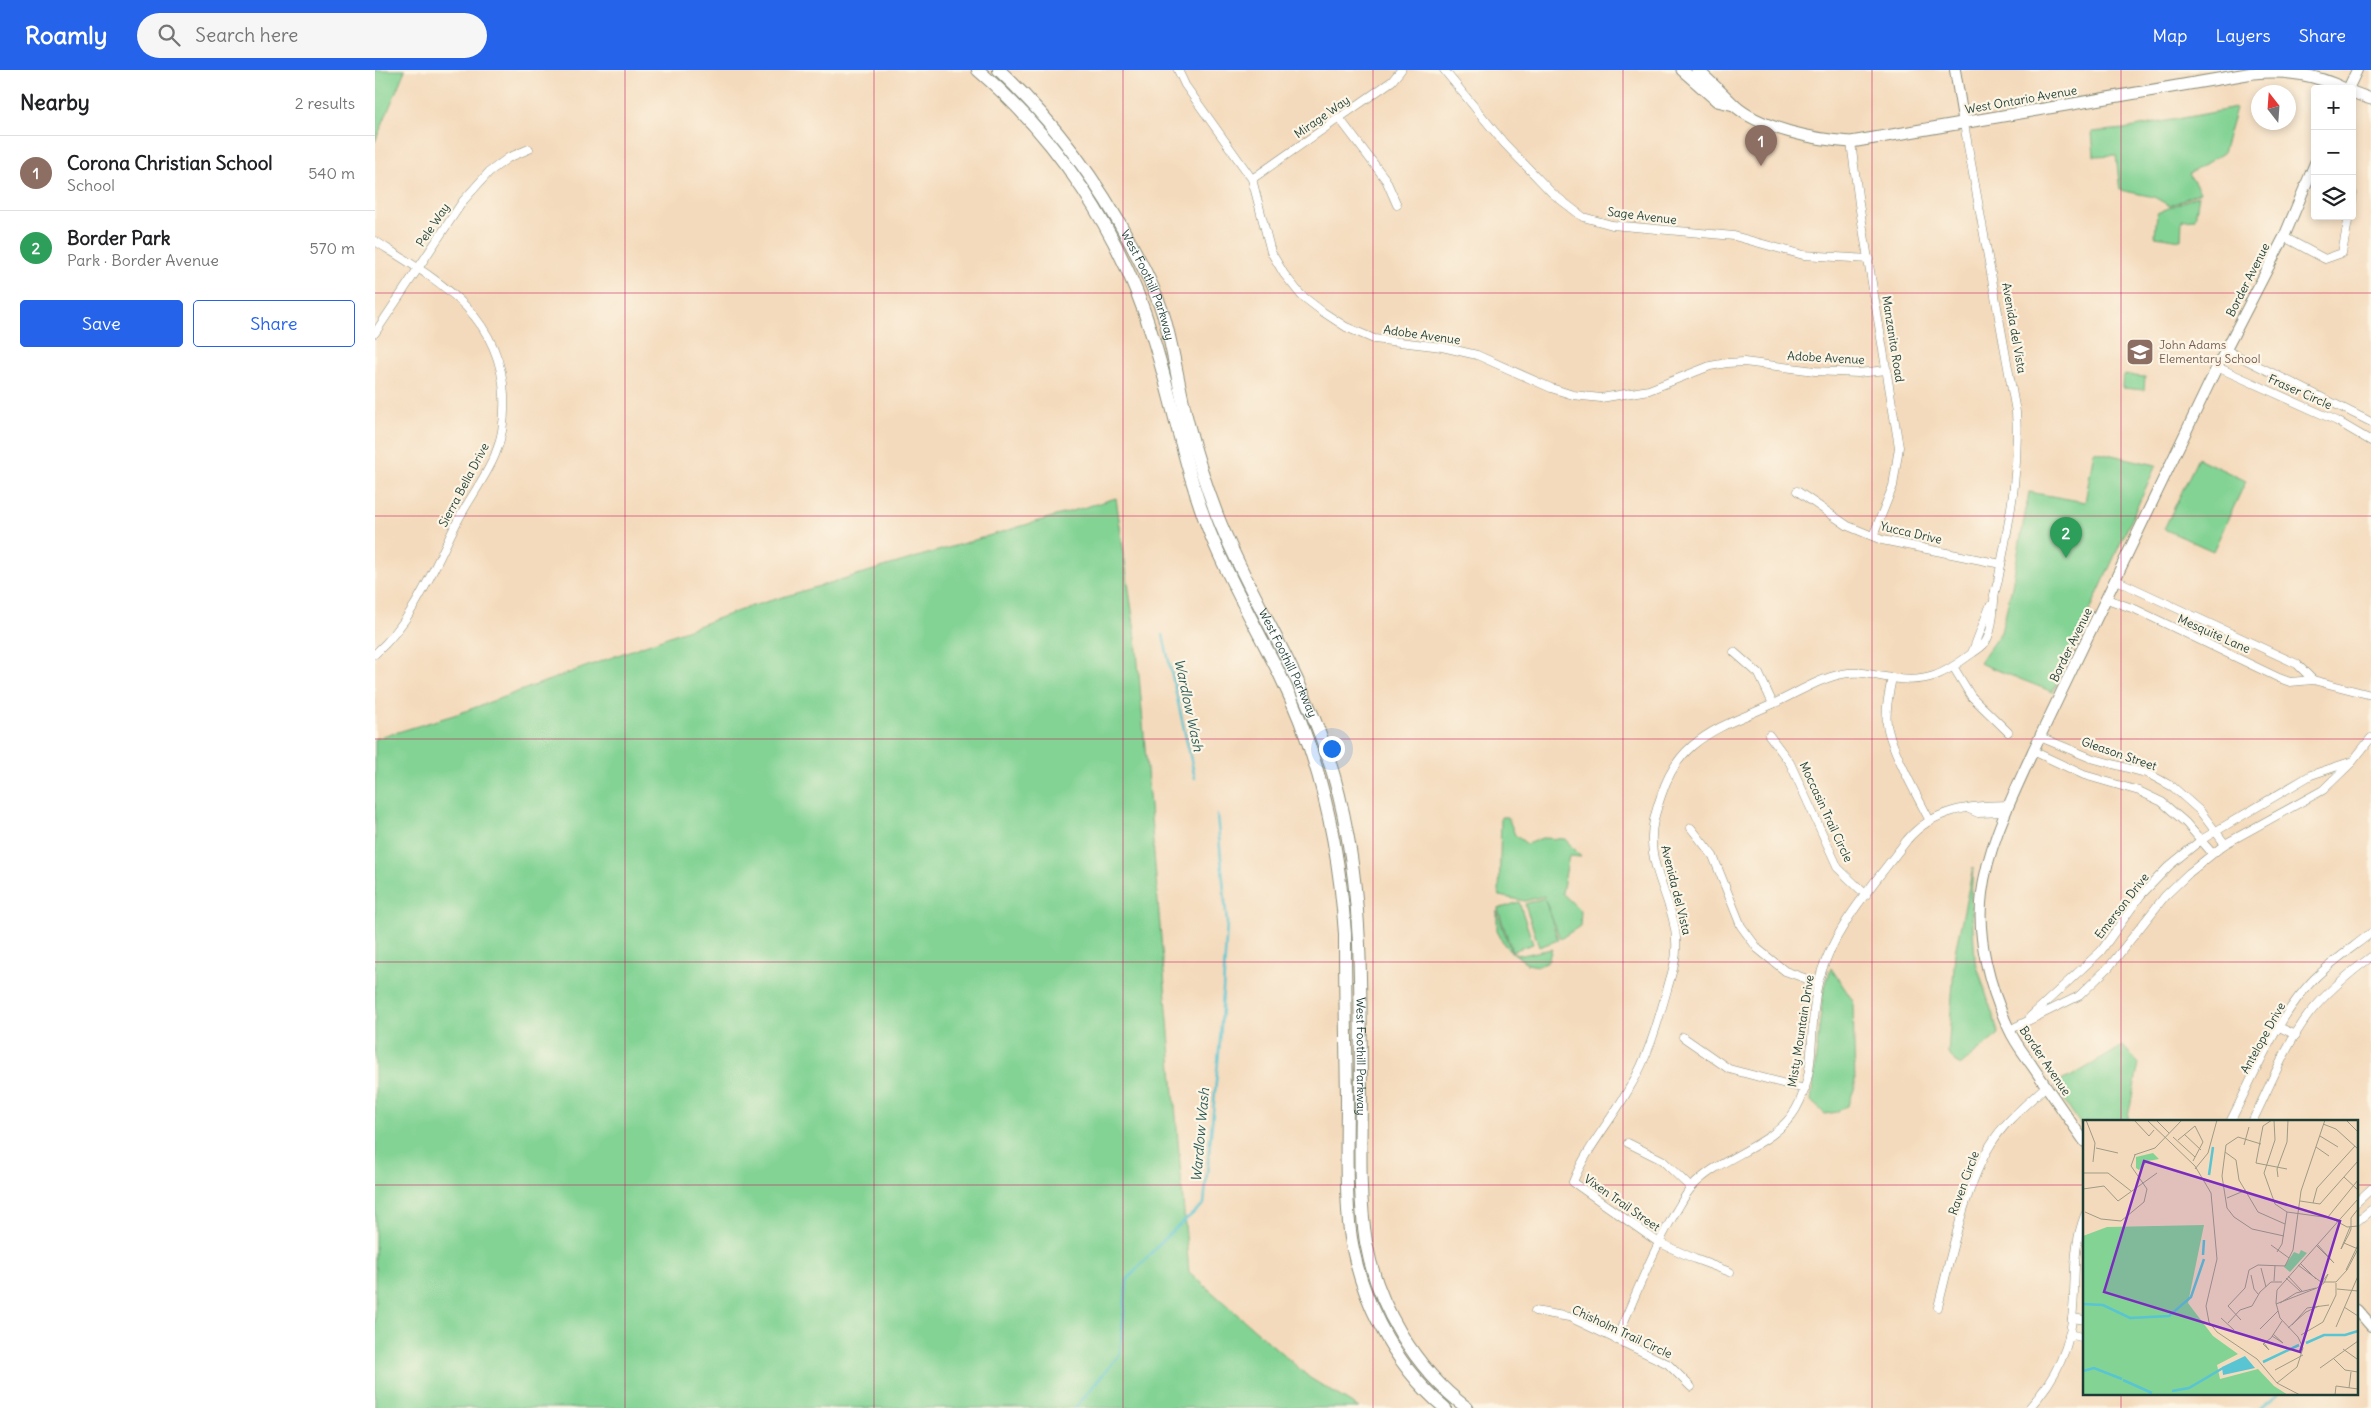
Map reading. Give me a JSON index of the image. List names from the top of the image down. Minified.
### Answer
{"streets":{"main road":["West Ontario Avenue","West Foothill Parkway"],"street":["Mirage Way","Sage Avenue","Pele Way","Border Avenue","Avenida del Vista","Adobe Avenue","Manzanita Road","Fraser Circle","Sierra Bella Drive","Yucca Drive","Mesquite Lane","Gleason Street","Moccasin Trail Circle","Emerson Drive","Misty Mountain Drive","Antelope Drive","Raven Circle","Vixen Trail Street","Chisholm Trail Circle"]},"crossings":[["West Ontario Avenue","Avenida del Vista"],["West Ontario Avenue","Manzanita Road"],["Mirage Way","Adobe Avenue"],["Sage Avenue","Manzanita Road"],["Pele Way","Sierra Bella Drive"],["Border Avenue","Fraser Circle"],["Border Avenue","Mesquite Lane"],["Border Avenue","Gleason Street"],["Border Avenue","Emerson Drive"],["Border Avenue","Misty Mountain Drive"],["Border Avenue","Raven Circle"],["Avenida del Vista","Yucca Drive"],["Avenida del Vista","Vixen Trail Street"],["Adobe Avenue","Manzanita Road"],["Manzanita Road","Yucca Drive"],["Gleason Street","Emerson Drive"],["Moccasin Trail Circle","Misty Mountain Drive"],["Misty Mountain Drive","Vixen Trail Street"],["Misty Mountain Drive","Chisholm Trail Circle"]],"water":["Wardlow Wash"],"places":{"school or university":["John Adams Elementary School"]},"north":"top","page":{"header":"Roamly","search":"Search here","nav":["Map","Layers","Share"],"heading":["Nearby","2 results"],"map_buttons":["+","−"],"pins":["1","2"],"list":[{"mark":"1","name":"Corona Christian School","note":"School","value":"540 m"},{"mark":"2","name":"Border Park","note":"Park · Border Avenue","value":"570 m"}],"buttons":["Save","Share"]}}
